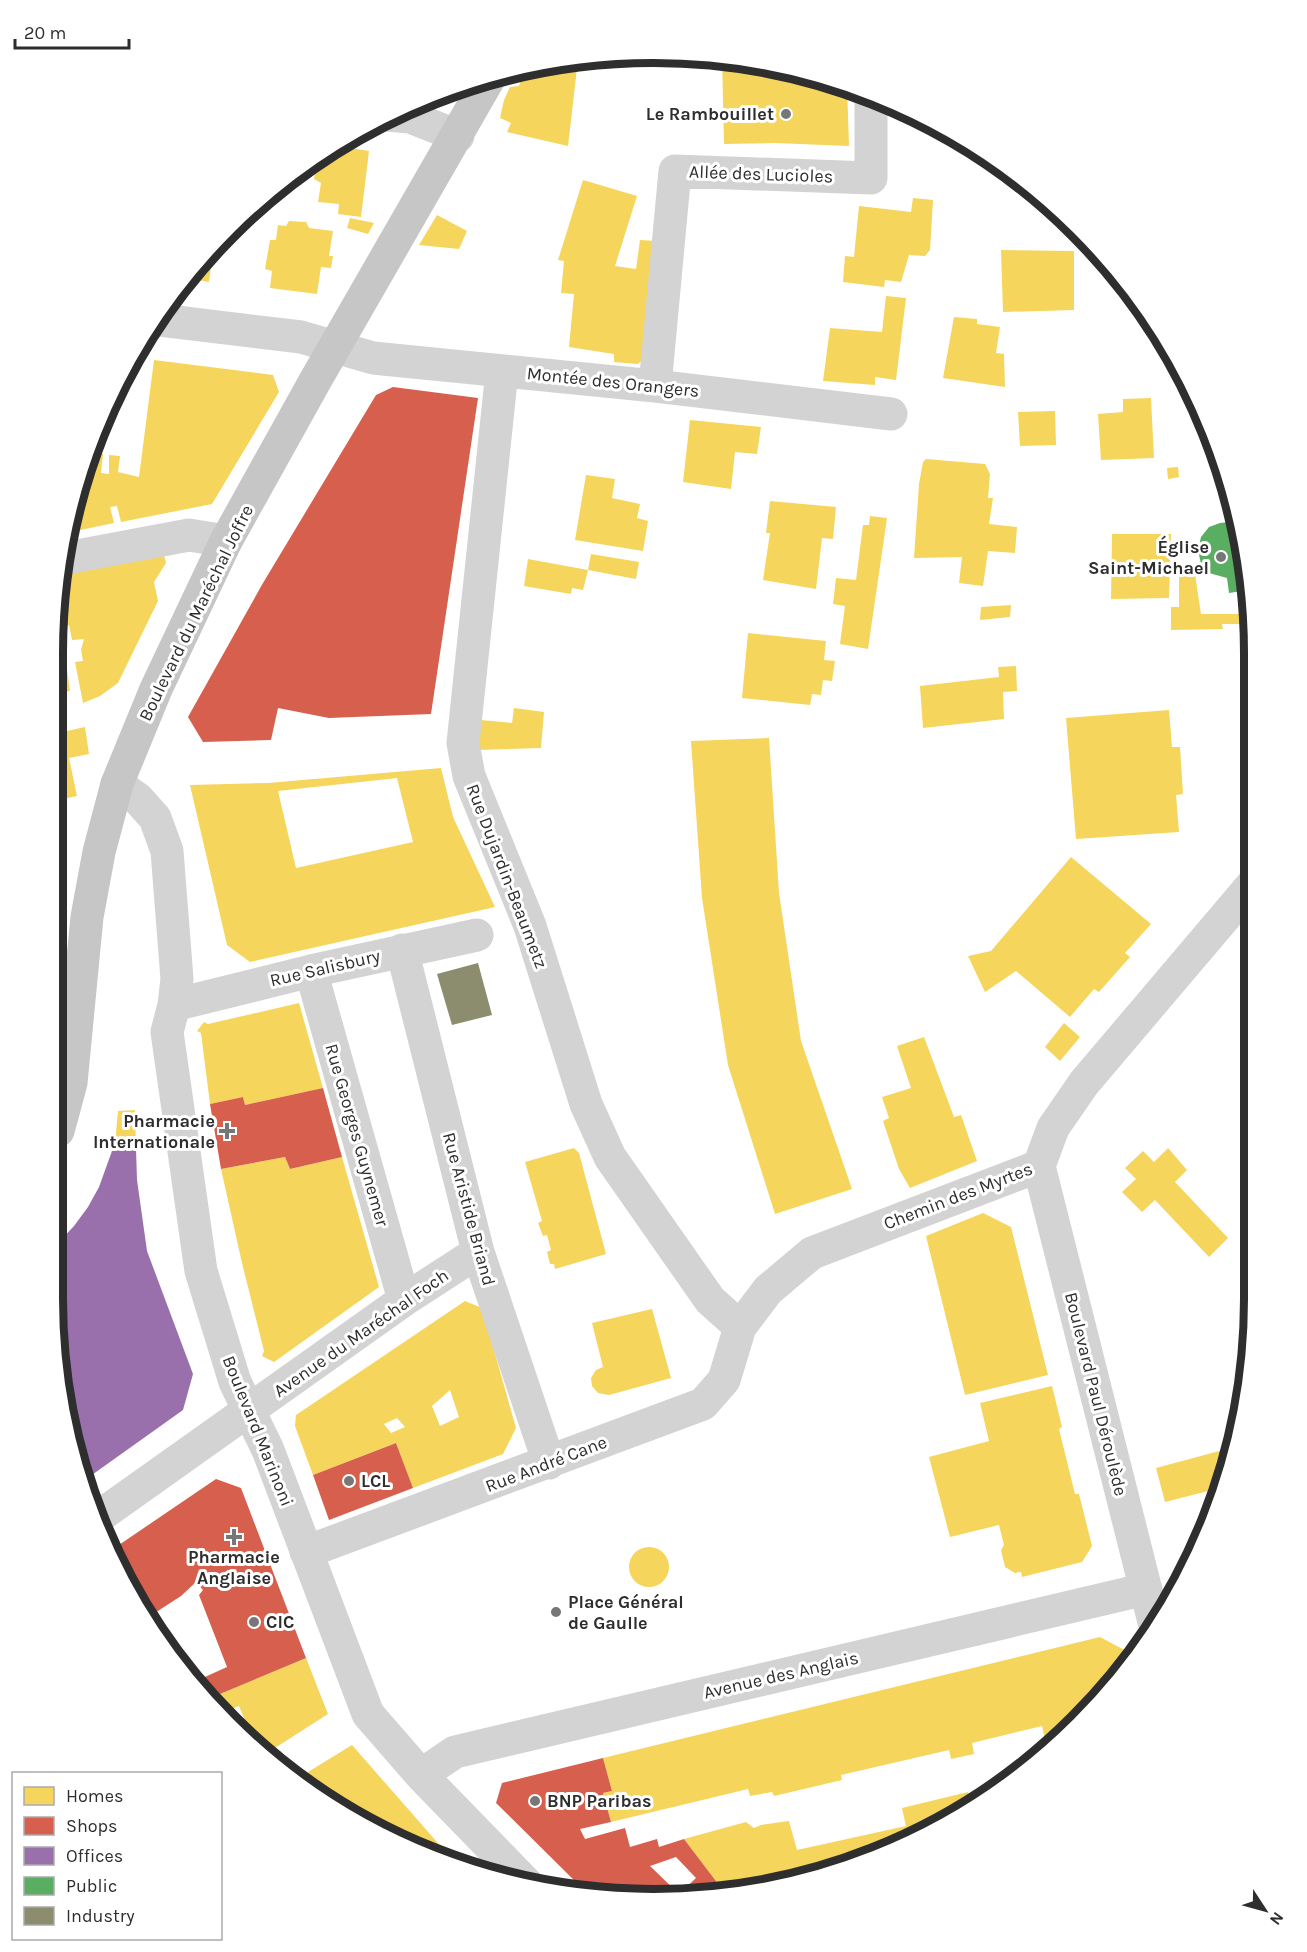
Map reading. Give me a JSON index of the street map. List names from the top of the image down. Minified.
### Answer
{"streets":{"main road":["Boulevard du Maréchal Joffre"],"street":["Allée des Lucioles","Montée des Orangers","Rue Dujardin-Beaumetz","Rue Salisbury","Rue Georges Guynemer","Chemin des Myrtes","Rue Aristide Briand","Avenue du Maréchal Foch","Boulevard Paul Déroulède","Boulevard Marinoni","Rue André Cane","Avenue des Anglais"]},"crossings":[["Allée des Lucioles","Montée des Orangers"],["Montée des Orangers","Boulevard du Maréchal Joffre"],["Montée des Orangers","Rue Dujardin-Beaumetz"],["Boulevard du Maréchal Joffre","Boulevard Marinoni"],["Rue Dujardin-Beaumetz","Chemin des Myrtes"],["Rue Dujardin-Beaumetz","Rue André Cane"],["Rue Salisbury","Rue Georges Guynemer"],["Rue Salisbury","Rue Aristide Briand"],["Rue Salisbury","Boulevard Marinoni"],["Rue Georges Guynemer","Avenue du Maréchal Foch"],["Chemin des Myrtes","Boulevard Paul Déroulède"],["Chemin des Myrtes","Rue André Cane"],["Rue Aristide Briand","Avenue du Maréchal Foch"],["Rue Aristide Briand","Rue André Cane"],["Avenue du Maréchal Foch","Boulevard Marinoni"],["Boulevard Paul Déroulède","Avenue des Anglais"],["Boulevard Marinoni","Rue André Cane"],["Boulevard Marinoni","Avenue des Anglais"]],"places":{"other":["Le Rambouillet","Église Saint-Michael","LCL","Place Général de Gaulle","CIC","BNP Paribas"],"health":["Pharmacie Internationale","Pharmacie Anglaise"]},"legend":["Homes","Shops","Offices","Public","Industry"],"scale_bar":"20 m","north":"bottom right"}
